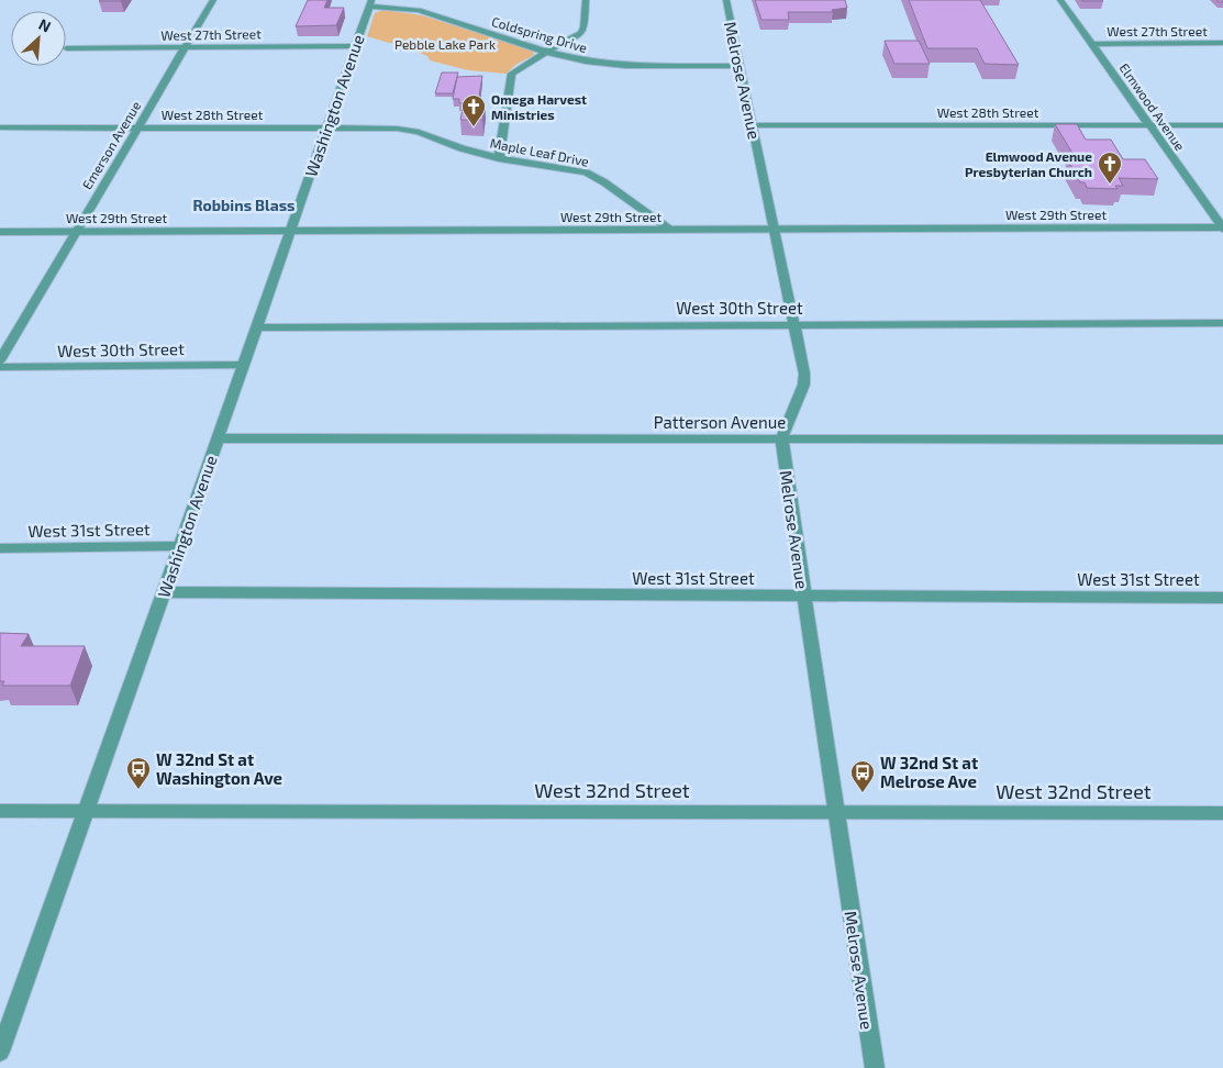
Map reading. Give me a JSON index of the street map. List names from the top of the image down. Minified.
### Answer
{"streets":{"street":["West 27th Street","Coldspring Drive","Melrose Avenue","Washington Avenue","Elmwood Avenue","West 28th Street","Emerson Avenue","Maple Leaf Drive","West 29th Street","West 30th Street","Patterson Avenue","West 31st Street","West 32nd Street"]},"crossings":[["West 27th Street","Washington Avenue"],["West 27th Street","Elmwood Avenue"],["West 27th Street","Emerson Avenue"],["Coldspring Drive","Melrose Avenue"],["Coldspring Drive","Washington Avenue"],["Melrose Avenue","West 28th Street"],["Melrose Avenue","West 29th Street"],["Melrose Avenue","West 30th Street"],["Melrose Avenue","Patterson Avenue"],["Melrose Avenue","West 31st Street"],["Melrose Avenue","West 32nd Street"],["Washington Avenue","West 28th Street"],["Washington Avenue","Maple Leaf Drive"],["Washington Avenue","West 29th Street"],["Washington Avenue","West 30th Street"],["Washington Avenue","Patterson Avenue"],["Washington Avenue","West 31st Street"],["Washington Avenue","West 32nd Street"],["Elmwood Avenue","West 28th Street"],["Elmwood Avenue","West 29th Street"],["West 28th Street","Emerson Avenue"],["West 28th Street","Maple Leaf Drive"],["Emerson Avenue","West 29th Street"],["Maple Leaf Drive","West 29th Street"]],"districts":["Robbins Blass"],"parks":["Pebble Lake Park"],"places":{"church":["Omega Harvest Ministries","Elmwood Avenue Presbyterian Church"],"bus stop":["W 32nd St at Washington Ave","W 32nd St at Melrose Ave"]},"north":"top right"}
